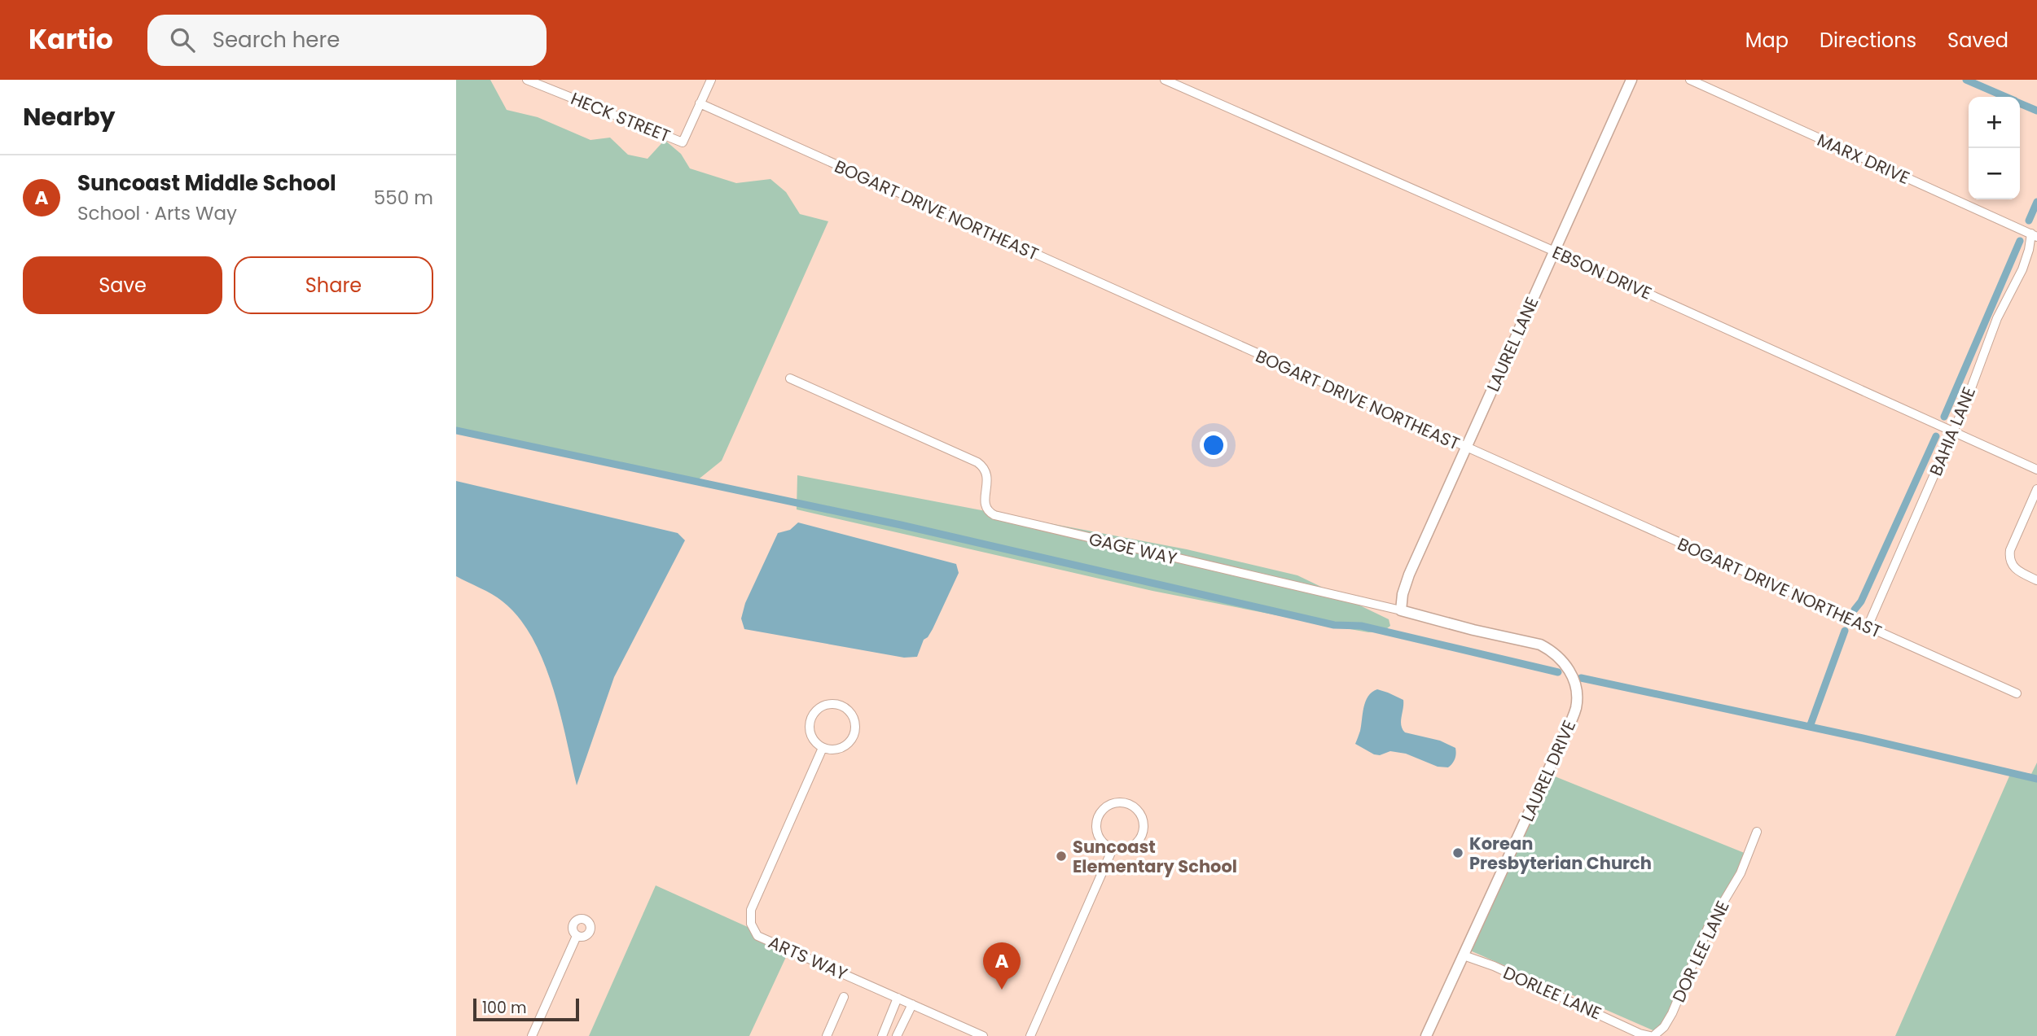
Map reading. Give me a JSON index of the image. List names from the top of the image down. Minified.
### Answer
{"streets":{"street":["HECK STREET","MARX DRIVE","BOGART DRIVE NORTHEAST","EBSON DRIVE","LAUREL LANE","BAHIA LANE","GAGE WAY","LAUREL DRIVE","DOR LEE LANE","ARTS WAY","DORLEE LANE"]},"crossings":[["HECK STREET","BOGART DRIVE NORTHEAST"],["MARX DRIVE","BAHIA LANE"],["BOGART DRIVE NORTHEAST","LAUREL LANE"],["BOGART DRIVE NORTHEAST","BAHIA LANE"],["EBSON DRIVE","LAUREL LANE"],["EBSON DRIVE","BAHIA LANE"],["LAUREL LANE","GAGE WAY"],["GAGE WAY","LAUREL DRIVE"],["LAUREL DRIVE","DORLEE LANE"],["DOR LEE LANE","DORLEE LANE"]],"places":["Korean Presbyterian Church","Suncoast Elementary School"],"scale_bar":"100 m","page":{"header":"Kartio","search":"Search here","nav":["Map","Directions","Saved"],"heading":"Nearby","map_buttons":["+","−"],"list":[{"mark":"A","name":"Suncoast Middle School","note":"School · Arts Way","value":"550 m"}],"buttons":["Save","Share"],"pins":"A","scale":"100 m"}}
